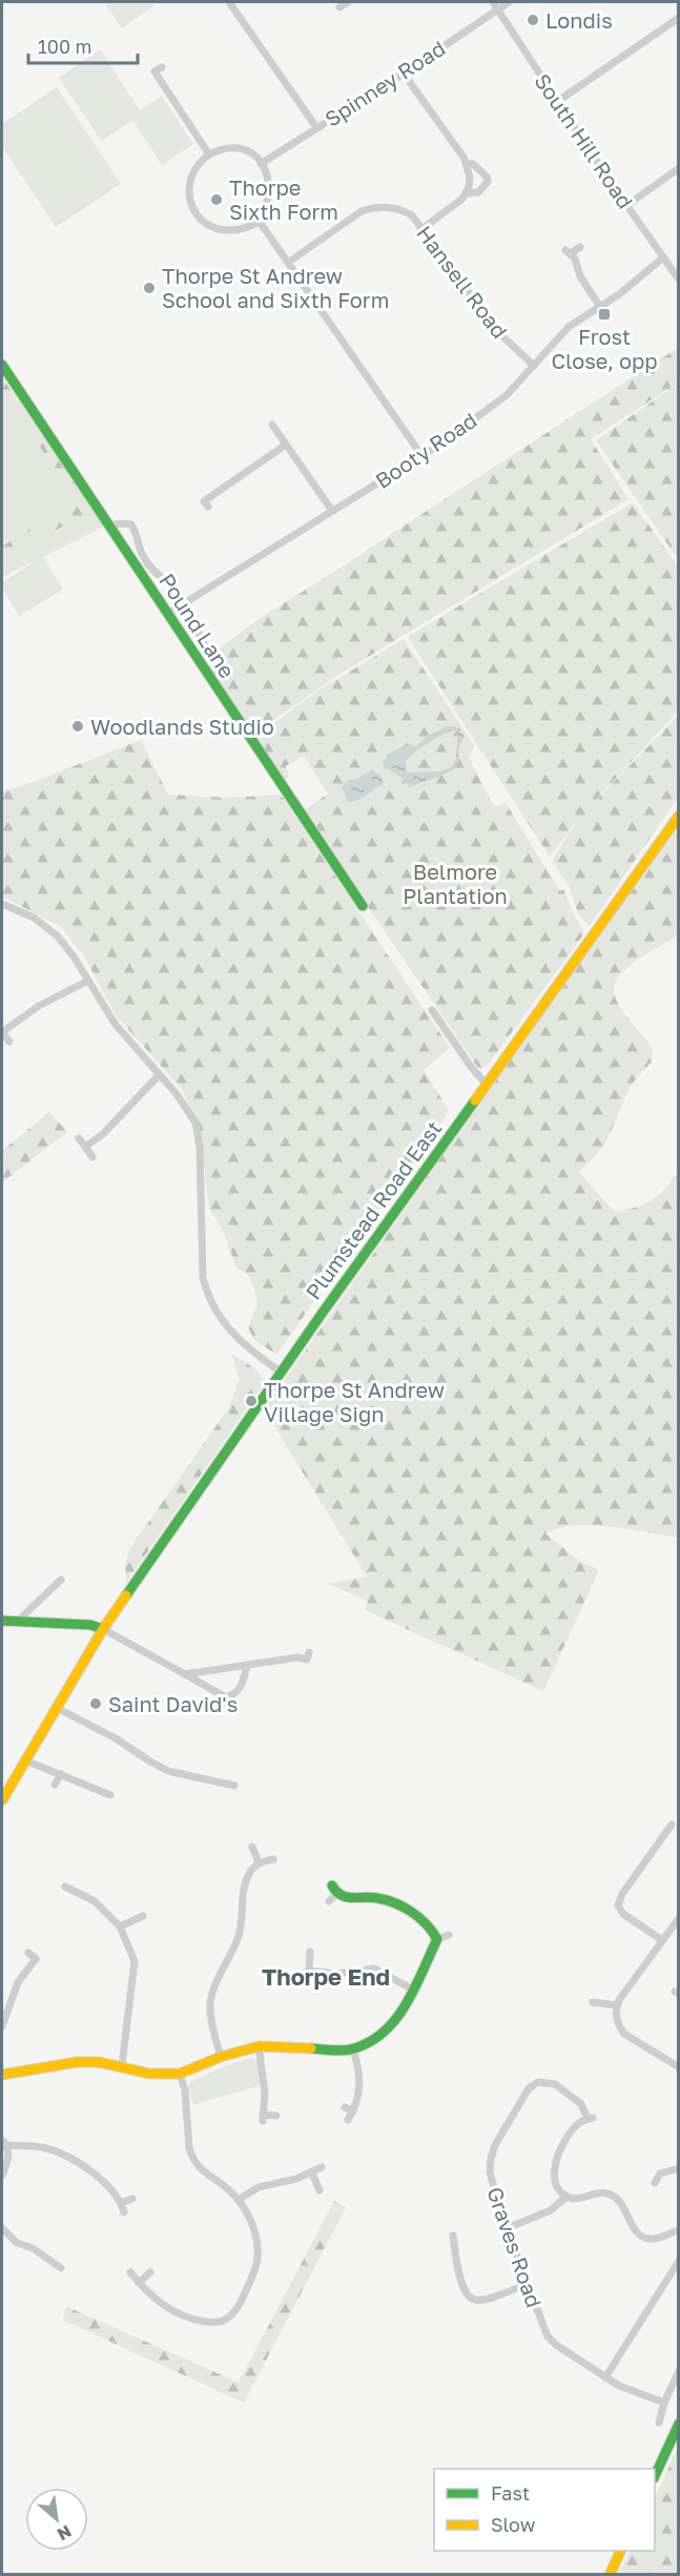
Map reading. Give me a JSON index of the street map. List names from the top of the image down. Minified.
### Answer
{"streets":{"street":["Spinney Road","South Hill Road","Hansell Road","Booty Road","Pound Lane","Plumstead Road East","Graves Road"]},"crossings":[["Spinney Road","South Hill Road"],["South Hill Road","Booty Road"],["Hansell Road","Booty Road"],["Booty Road","Pound Lane"]],"districts":["Thorpe End"],"parks":["Belmore Plantation"],"places":{"other":["Londis","Thorpe Sixth Form","Thorpe St Andrew School and Sixth Form","Woodlands Studio","Thorpe St Andrew Village Sign","Saint David's"],"transit":["Frost Close, opp"]},"legend":["Fast","Slow"],"scale_bar":"100 m","north":"bottom right"}
